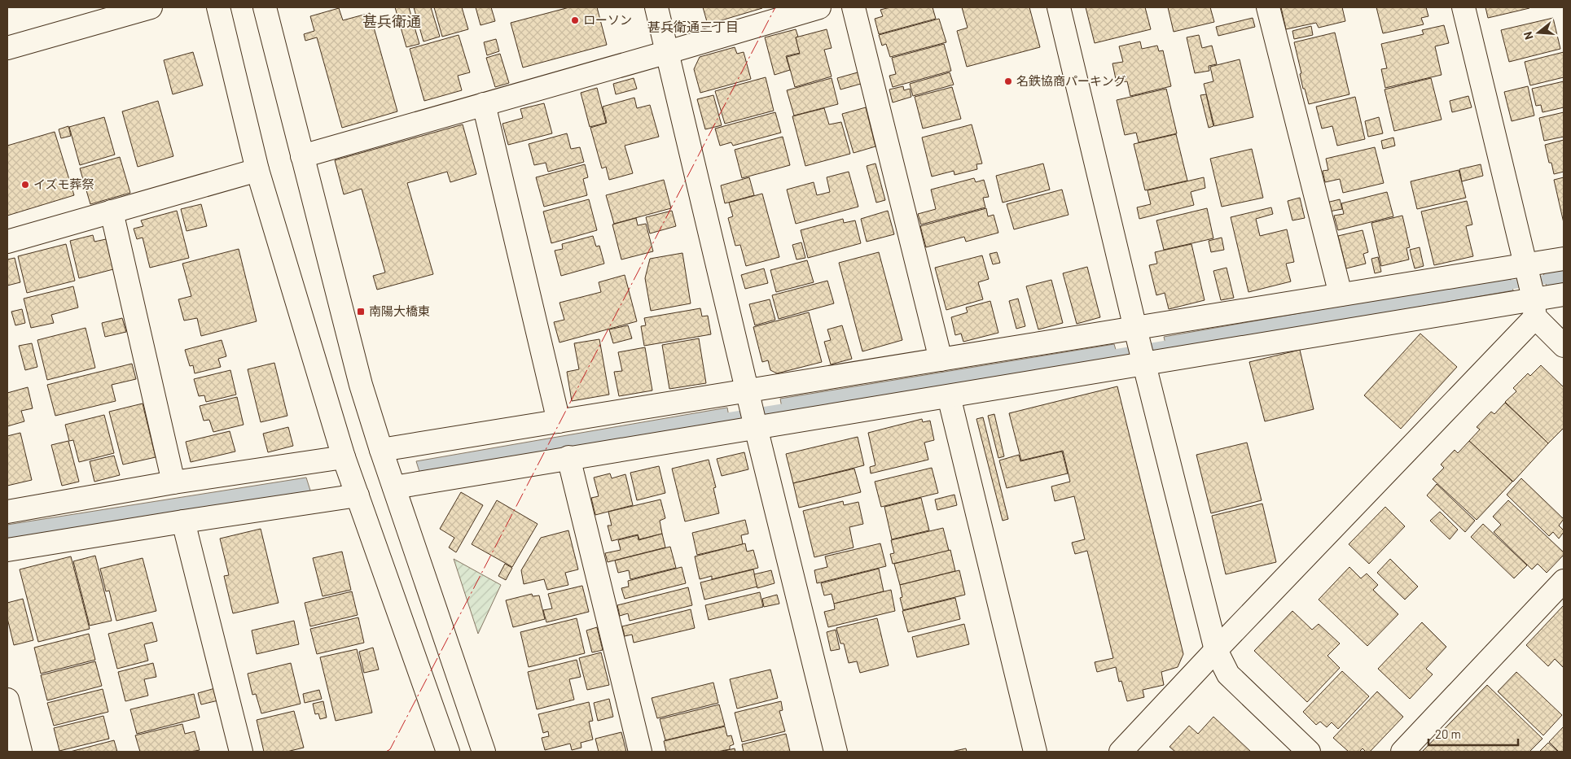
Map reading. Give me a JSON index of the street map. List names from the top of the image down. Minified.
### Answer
{"districts":["甚兵衛通","甚兵衛通三丁目"],"places":{"other":["ローソン","名鉄協商パーキング","イズモ葬祭"],"transit":["南陽大橋東"]},"scale_bar":"20 m","north":"left"}
